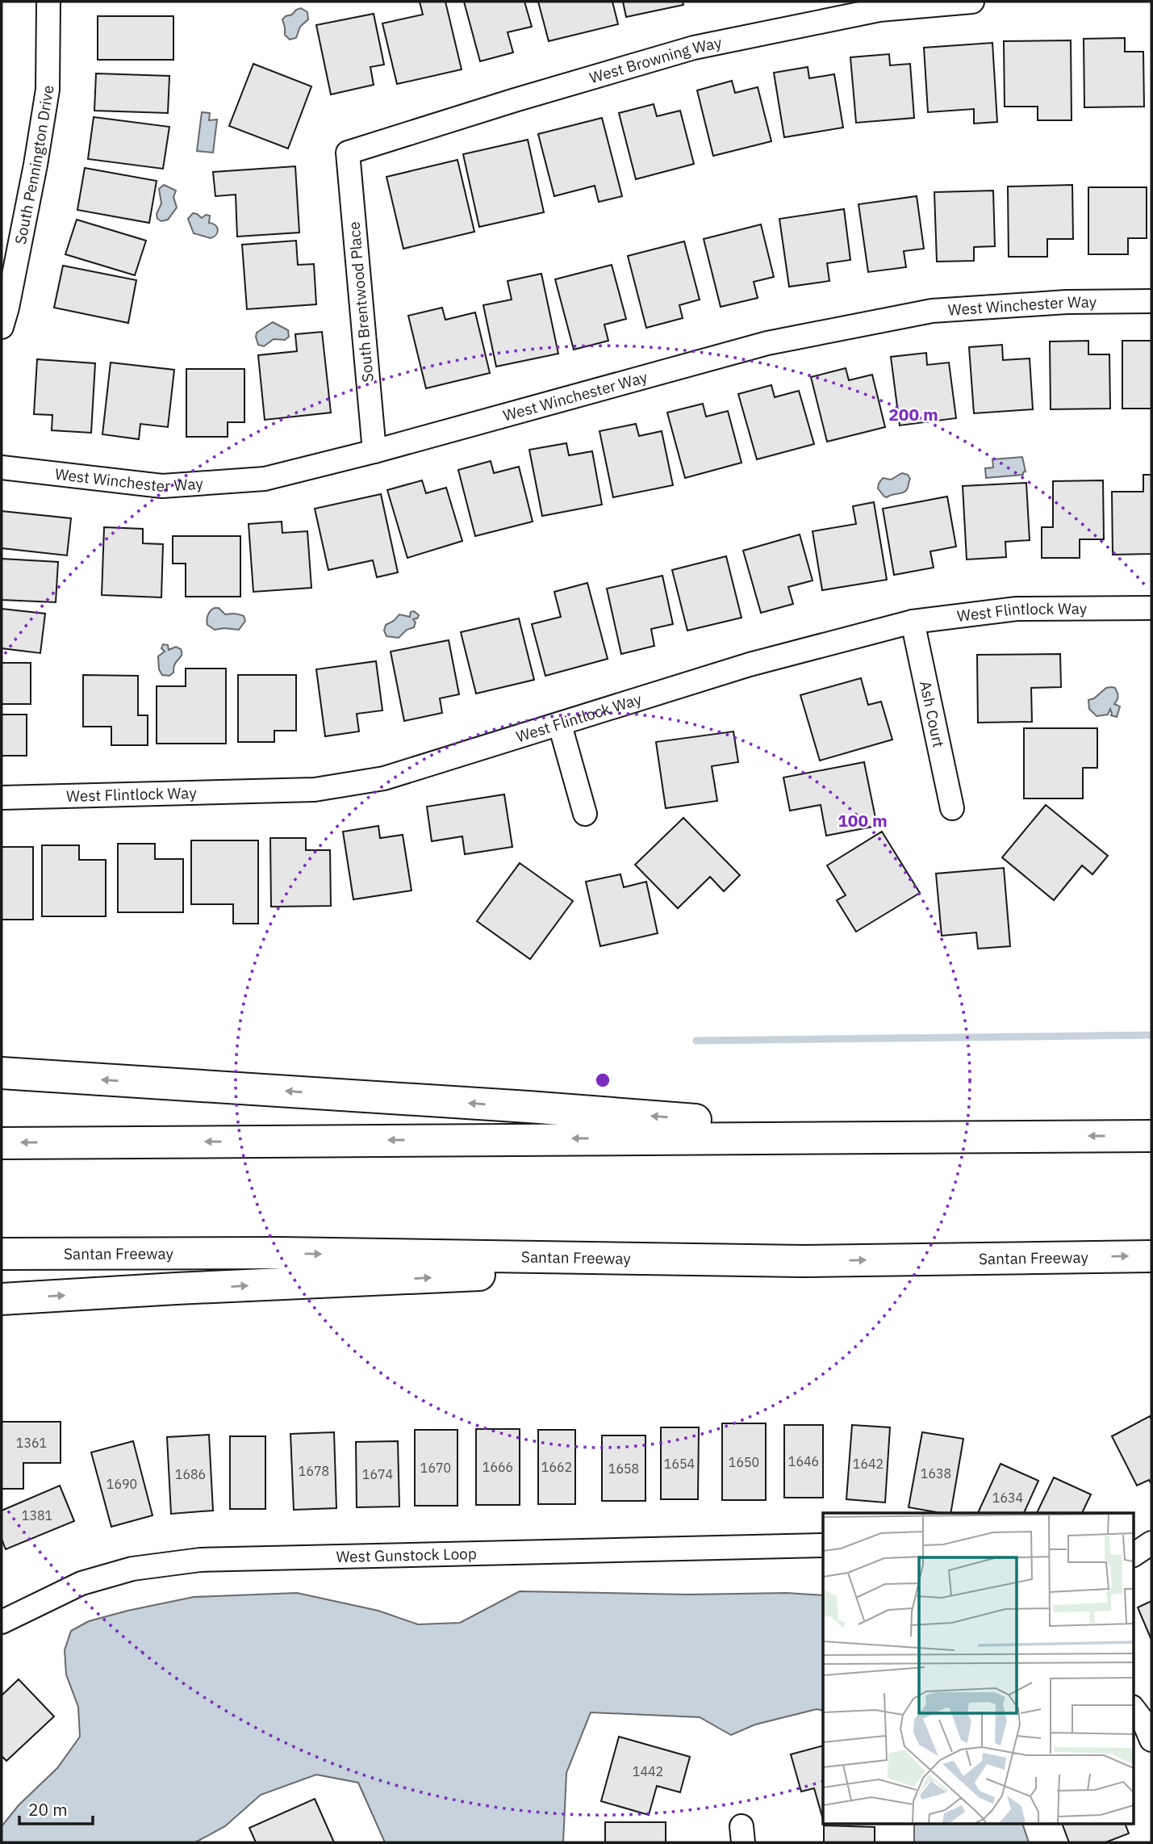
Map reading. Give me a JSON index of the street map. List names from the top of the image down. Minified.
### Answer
{"streets":{"highway":["Santan Freeway"],"street":["West Browning Way","South Pennington Drive","South Brentwood Place","West Winchester Way","West Flintlock Way","Ash Court","West Gunstock Loop"]},"crossings":[["West Browning Way","South Brentwood Place"],["South Brentwood Place","West Winchester Way"],["West Flintlock Way","Ash Court"]],"house_numbers":["1361","1646","1650","1654","1642","1666","1662","1670","1658","1678","1638","1686","1674","1690","1634","1381","1442"],"scale_bar":"20 m","rings":["200 m","100 m"]}
